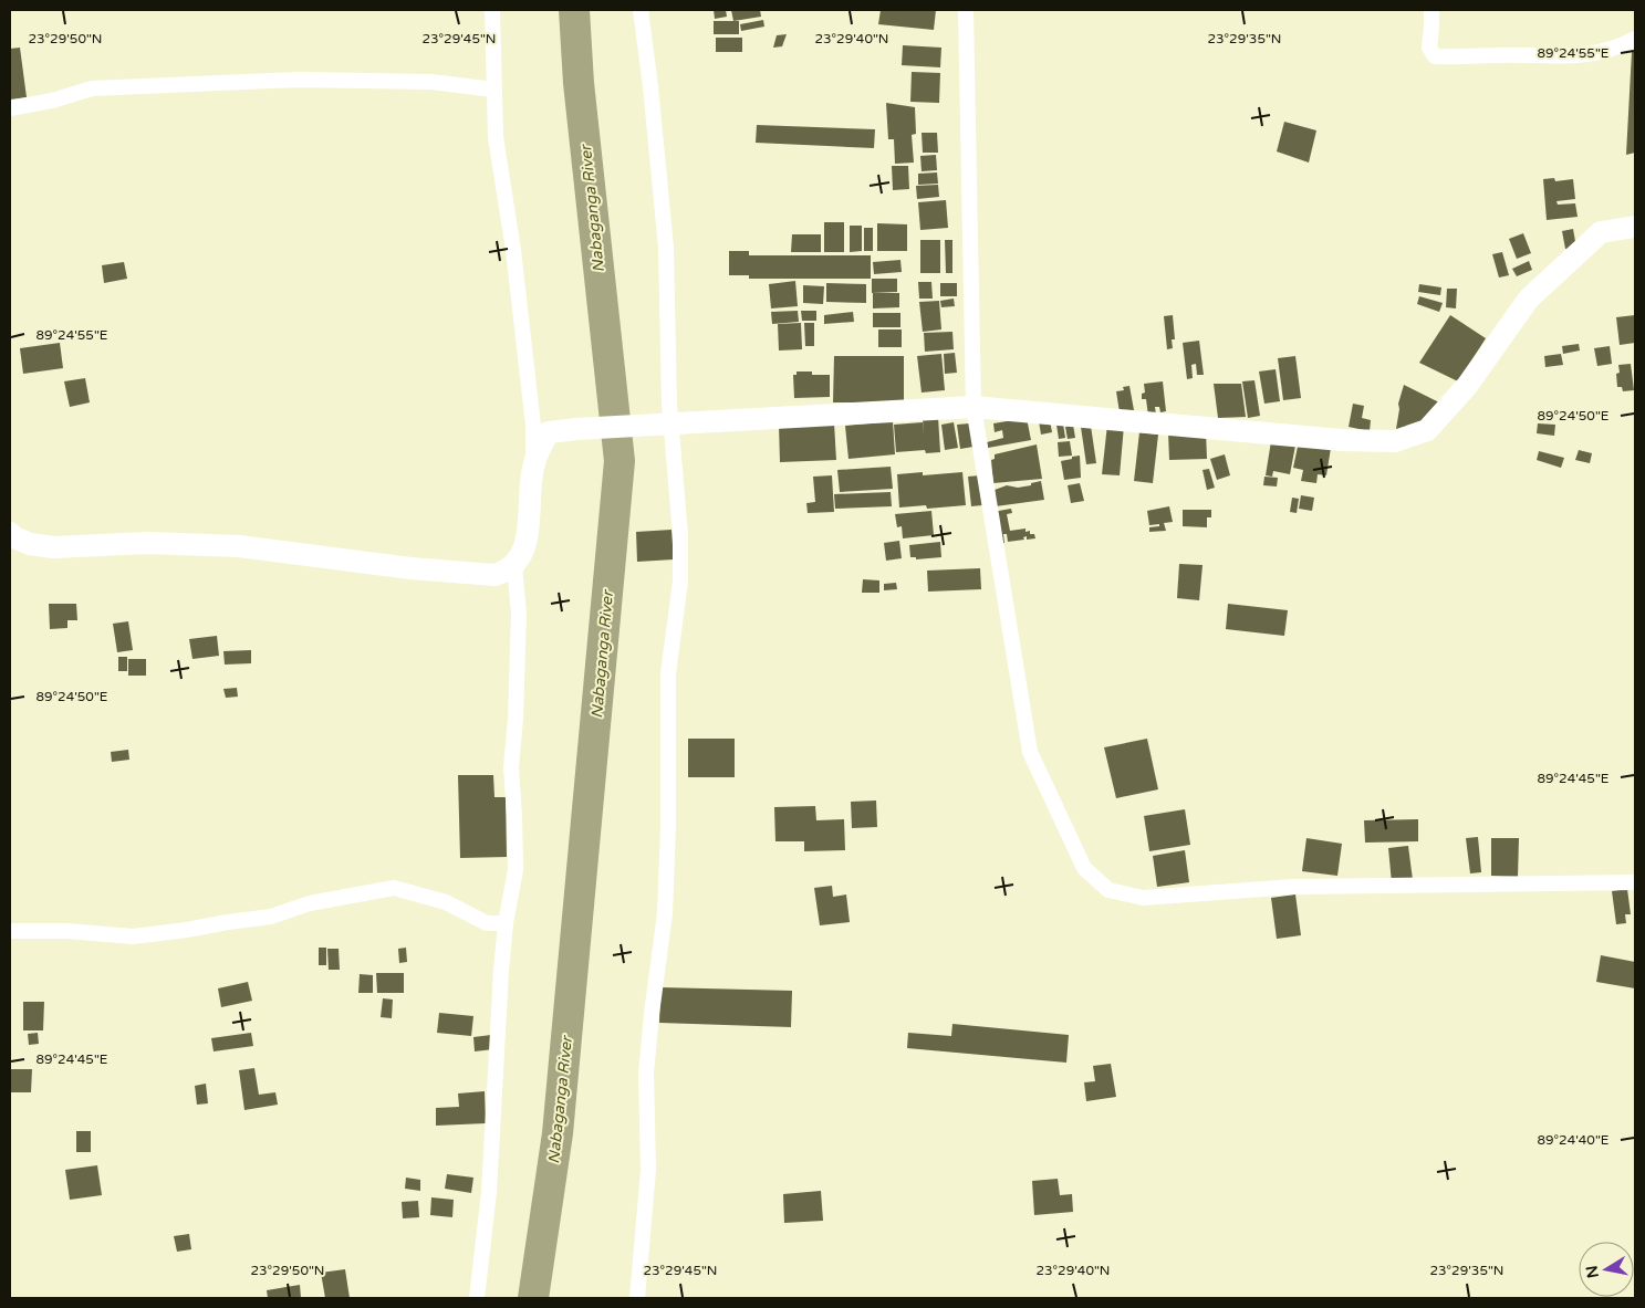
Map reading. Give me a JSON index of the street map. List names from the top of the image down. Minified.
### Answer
{"water":["Nabaganga River"],"north":"left","coordinates":["23°29'50\"N","23°29'45\"N","23°29'40\"N","23°29'35\"N","89°24'55\"E","89°24'50\"E","89°24'45\"E","89°24'40\"E"]}
